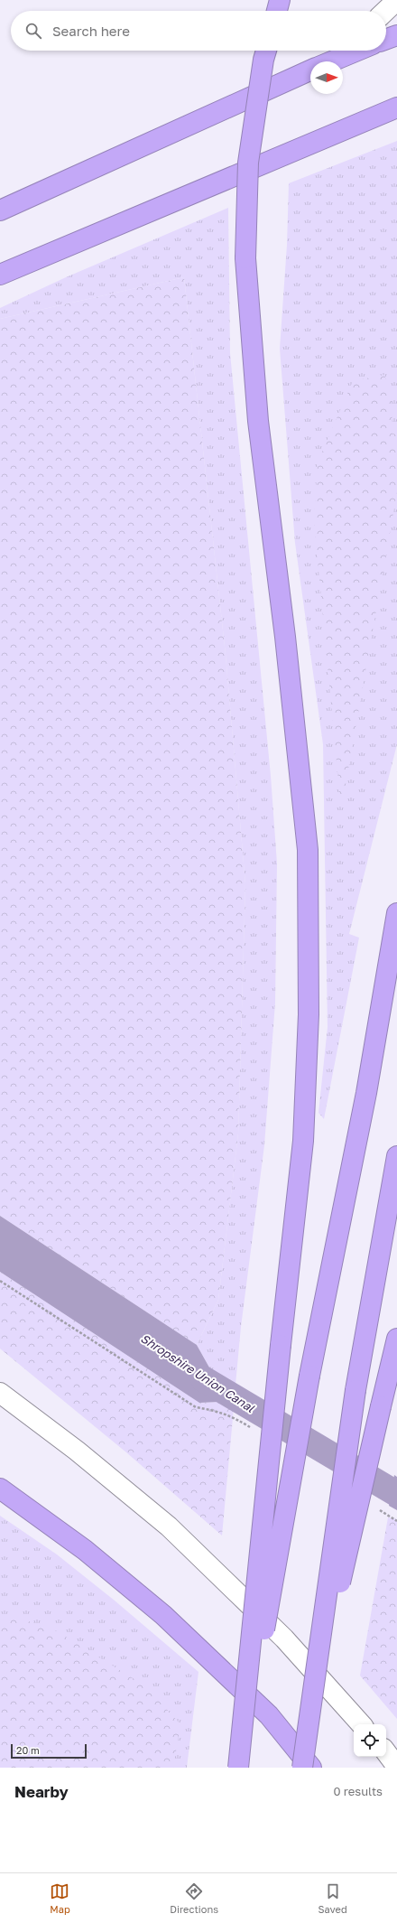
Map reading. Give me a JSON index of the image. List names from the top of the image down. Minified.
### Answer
{"water":["Shropshire Union Canal"],"scale_bar":"20 m","north":"right","page":{"search":"Search here","scale":"20 m","heading":["Nearby","0 results"],"nav":["Map","Directions","Saved"]}}
